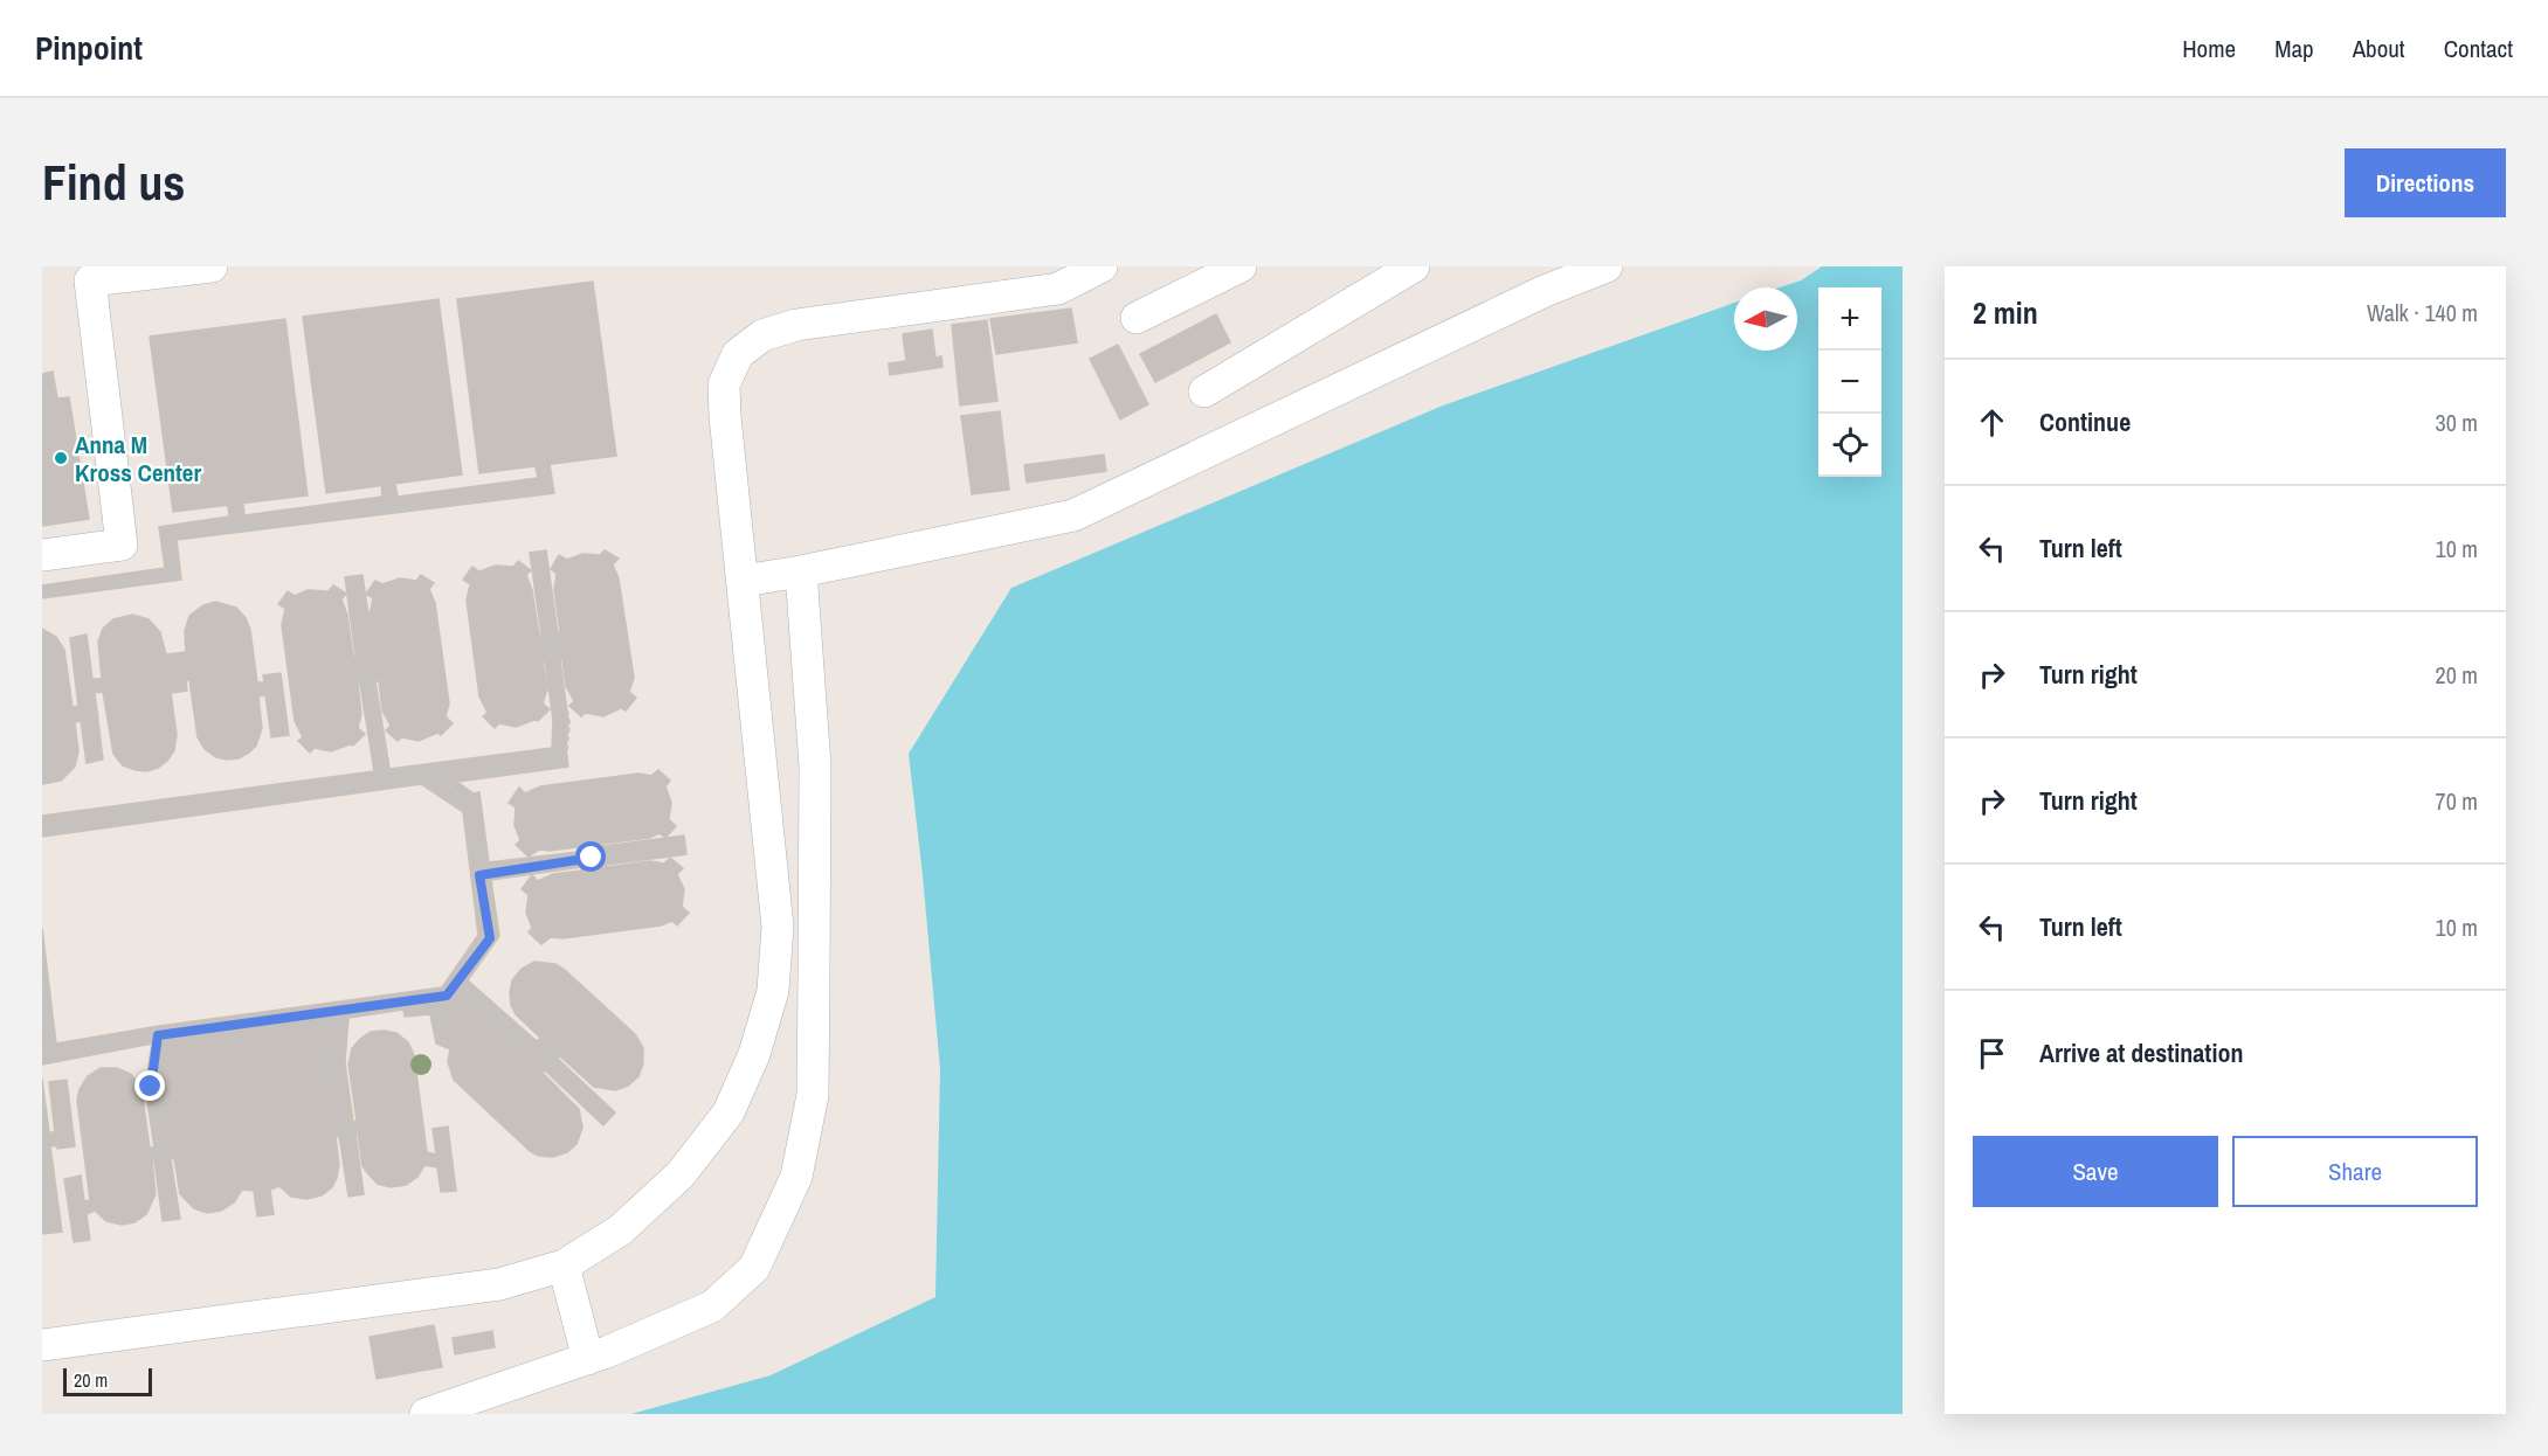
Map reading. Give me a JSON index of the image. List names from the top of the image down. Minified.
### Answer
{"places":["Anna M Kross Center"],"scale_bar":"20 m","north":"left","page":{"header":"Pinpoint","nav":["Home","Map","About","Contact"],"buttons":["Directions",["Save","Share"]],"title":"Find us","heading":["2 min","Walk · 140 m"],"map_buttons":["+","−"],"list":[["Continue","30 m"],["Turn left","10 m"],["Turn right","20 m"],["Turn right","70 m"],["Turn left","10 m"],"Arrive at destination"],"scale":"20 m"}}
